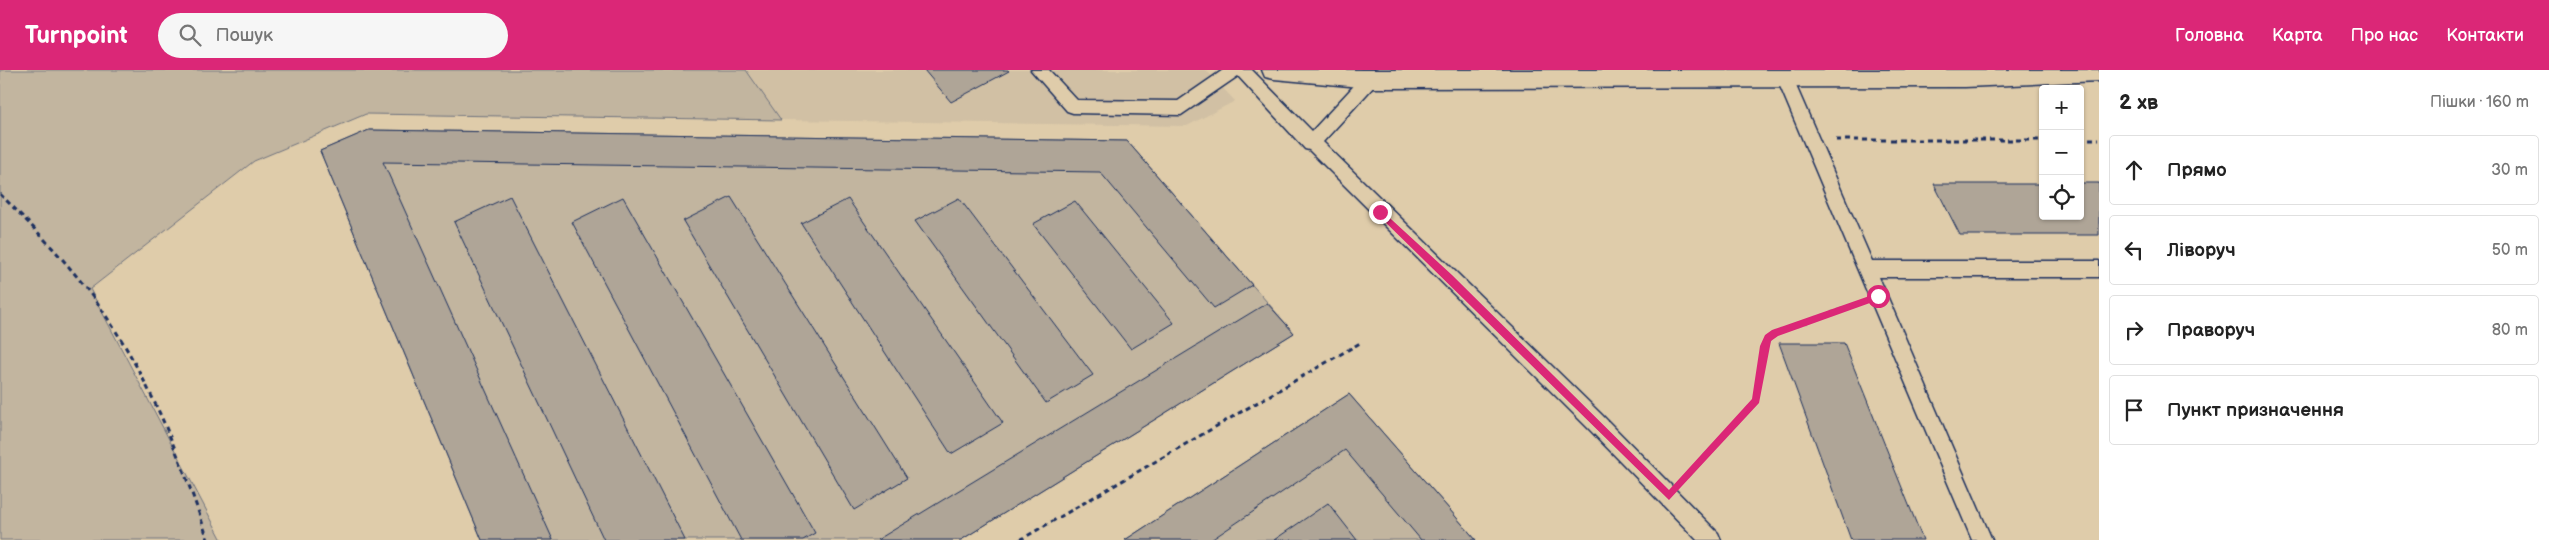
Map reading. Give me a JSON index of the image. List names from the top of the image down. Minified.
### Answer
{"page":{"header":"Turnpoint","search":"Пошук","nav":["Головна","Карта","Про нас","Контакти"],"heading":["2 хв","Пішки · 160 m"],"map_buttons":["+","−"],"list":[["Прямо","30 m"],["Ліворуч","50 m"],["Праворуч","80 m"],"Пункт призначення"]}}
